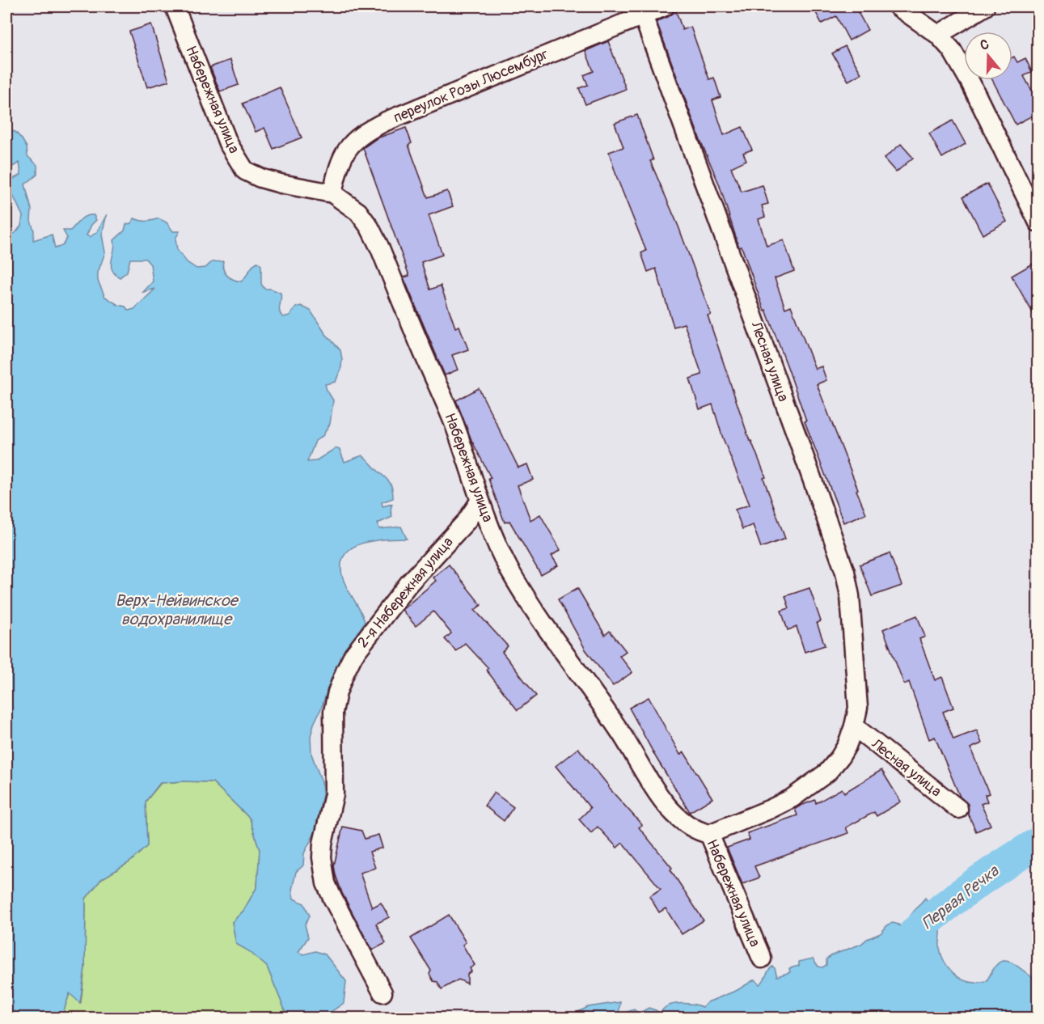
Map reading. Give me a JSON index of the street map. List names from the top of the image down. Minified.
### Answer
{"streets":{"street":["переулок Розы Люсембург","Набережная улица","Лесная улица","2-я Набережная улица"]},"crossings":[["переулок Розы Люсембург","Набережная улица"],["переулок Розы Люсембург","Лесная улица"],["Набережная улица","Лесная улица"],["Набережная улица","2-я Набережная улица"]],"water":["Верх-Нейвинское водохранилище","Первая Речка"],"north":"top"}
